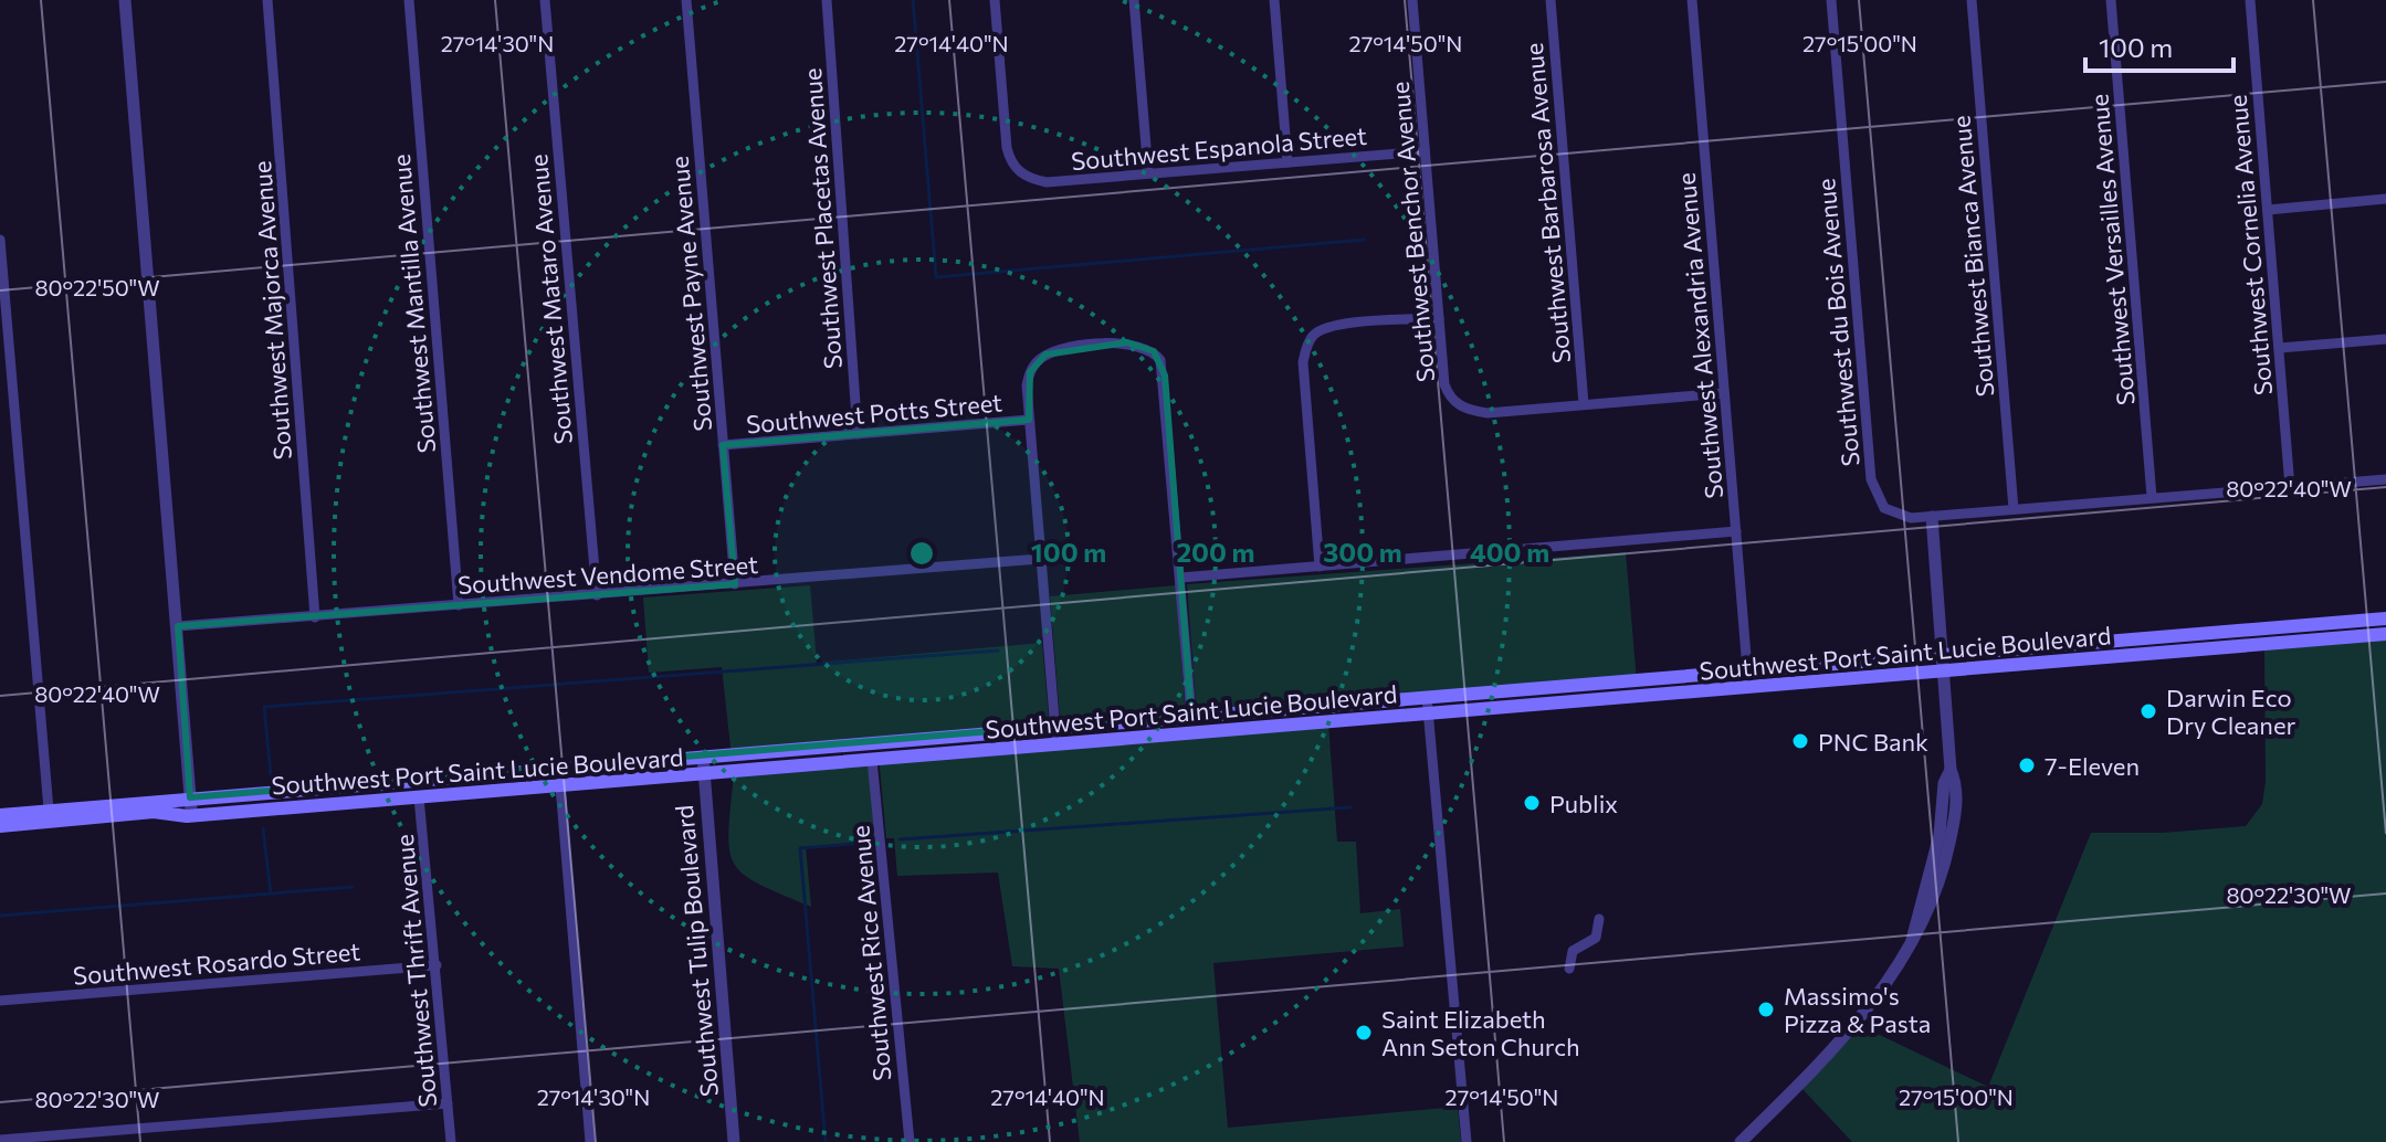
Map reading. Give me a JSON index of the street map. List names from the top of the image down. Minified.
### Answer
{"streets":{"main road":["Southwest Port Saint Lucie Boulevard"],"street":["Southwest Espanola Street","Southwest Barbarosa Avenue","Southwest Placetas Avenue","Southwest Benchor Avenue","Southwest Cornelia Avenue","Southwest Versailles Avenue","Southwest Bianca Avenue","Southwest Payne Avenue","Southwest Mataro Avenue","Southwest Mantilla Avenue","Southwest Majorca Avenue","Southwest du Bois Avenue","Southwest Alexandria Avenue","Southwest Potts Street","Southwest Vendome Street","Southwest Tulip Boulevard","Southwest Rice Avenue","Southwest Rosardo Street","Southwest Thrift Avenue"]},"crossings":[["Southwest Espanola Street","Southwest Benchor Avenue"],["Southwest Barbarosa Avenue","Southwest Benchor Avenue"],["Southwest Placetas Avenue","Southwest Potts Street"],["Southwest Cornelia Avenue","Southwest du Bois Avenue"],["Southwest Versailles Avenue","Southwest du Bois Avenue"],["Southwest Bianca Avenue","Southwest du Bois Avenue"],["Southwest Payne Avenue","Southwest Potts Street"],["Southwest Payne Avenue","Southwest Vendome Street"],["Southwest Mataro Avenue","Southwest Vendome Street"],["Southwest Mantilla Avenue","Southwest Vendome Street"],["Southwest Majorca Avenue","Southwest Vendome Street"],["Southwest Alexandria Avenue","Southwest Port Saint Lucie Boulevard"],["Southwest Port Saint Lucie Boulevard","Southwest Tulip Boulevard"],["Southwest Port Saint Lucie Boulevard","Southwest Rice Avenue"],["Southwest Port Saint Lucie Boulevard","Southwest Thrift Avenue"],["Southwest Rosardo Street","Southwest Thrift Avenue"]],"places":["Darwin Eco Dry Cleaner","PNC Bank","7-Eleven","Publix","Massimo's Pizza & Pasta","Saint Elizabeth Ann Seton Church"],"scale_bar":"100 m","coordinates":["27°14'30\"N","27°14'40\"N","27°14'50\"N","27°15'00\"N","80°22'50\"W","80°22'40\"W","80°22'30\"W"],"rings":["100 m","200 m","300 m","400 m"]}
